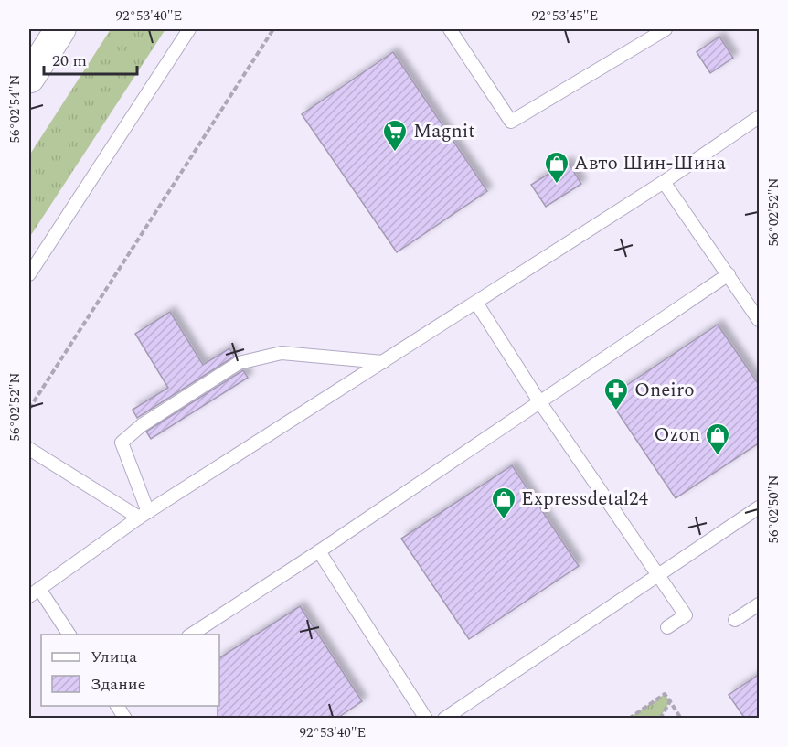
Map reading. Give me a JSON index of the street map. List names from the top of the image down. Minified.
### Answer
{"places":{"supermarket":["Magnit"],"shop":["Авто Шин-Шина","Ozon","Expressdetal24"],"pharmacy":["Oneiro"]},"legend":["Улица","Здание"],"scale_bar":"20 m","coordinates":["92°53'40\"E","92°53'45\"E","56°02'54\"N","56°02'52\"N","56°02'50\"N"]}
